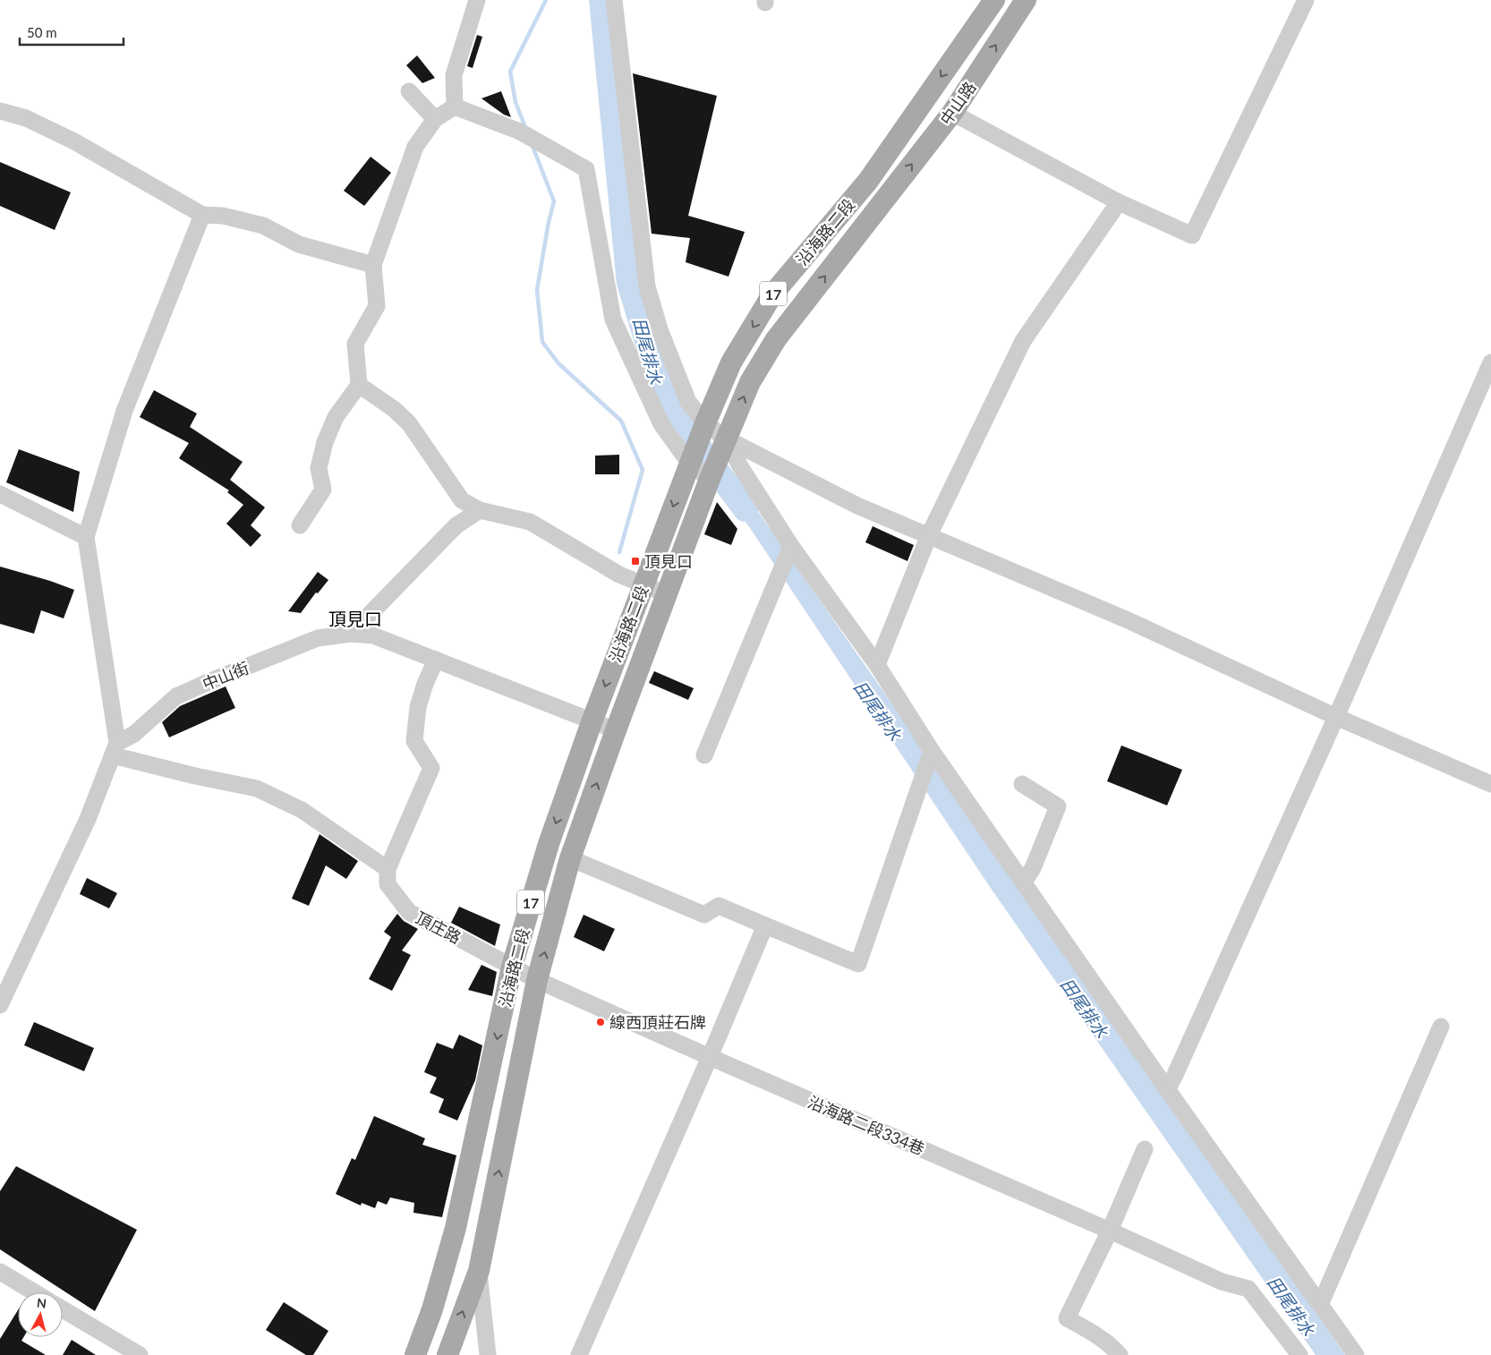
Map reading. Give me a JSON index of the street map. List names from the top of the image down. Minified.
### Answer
{"streets":{"main road":["中山路","沿海路二段","17"],"street":["中山街","頂庄路","沿海路二段334巷"]},"crossings":[["中山路","沿海路二段"],["沿海路二段","17"],["沿海路二段","中山街"],["沿海路二段","頂庄路"],["沿海路二段","沿海路二段334巷"],["頂庄路","沿海路二段334巷"]],"districts":["頂見口"],"water":["田尾排水"],"places":{"transit":["頂見口"],"other":["線西頂莊石牌"]},"scale_bar":"50 m","north":"top"}
